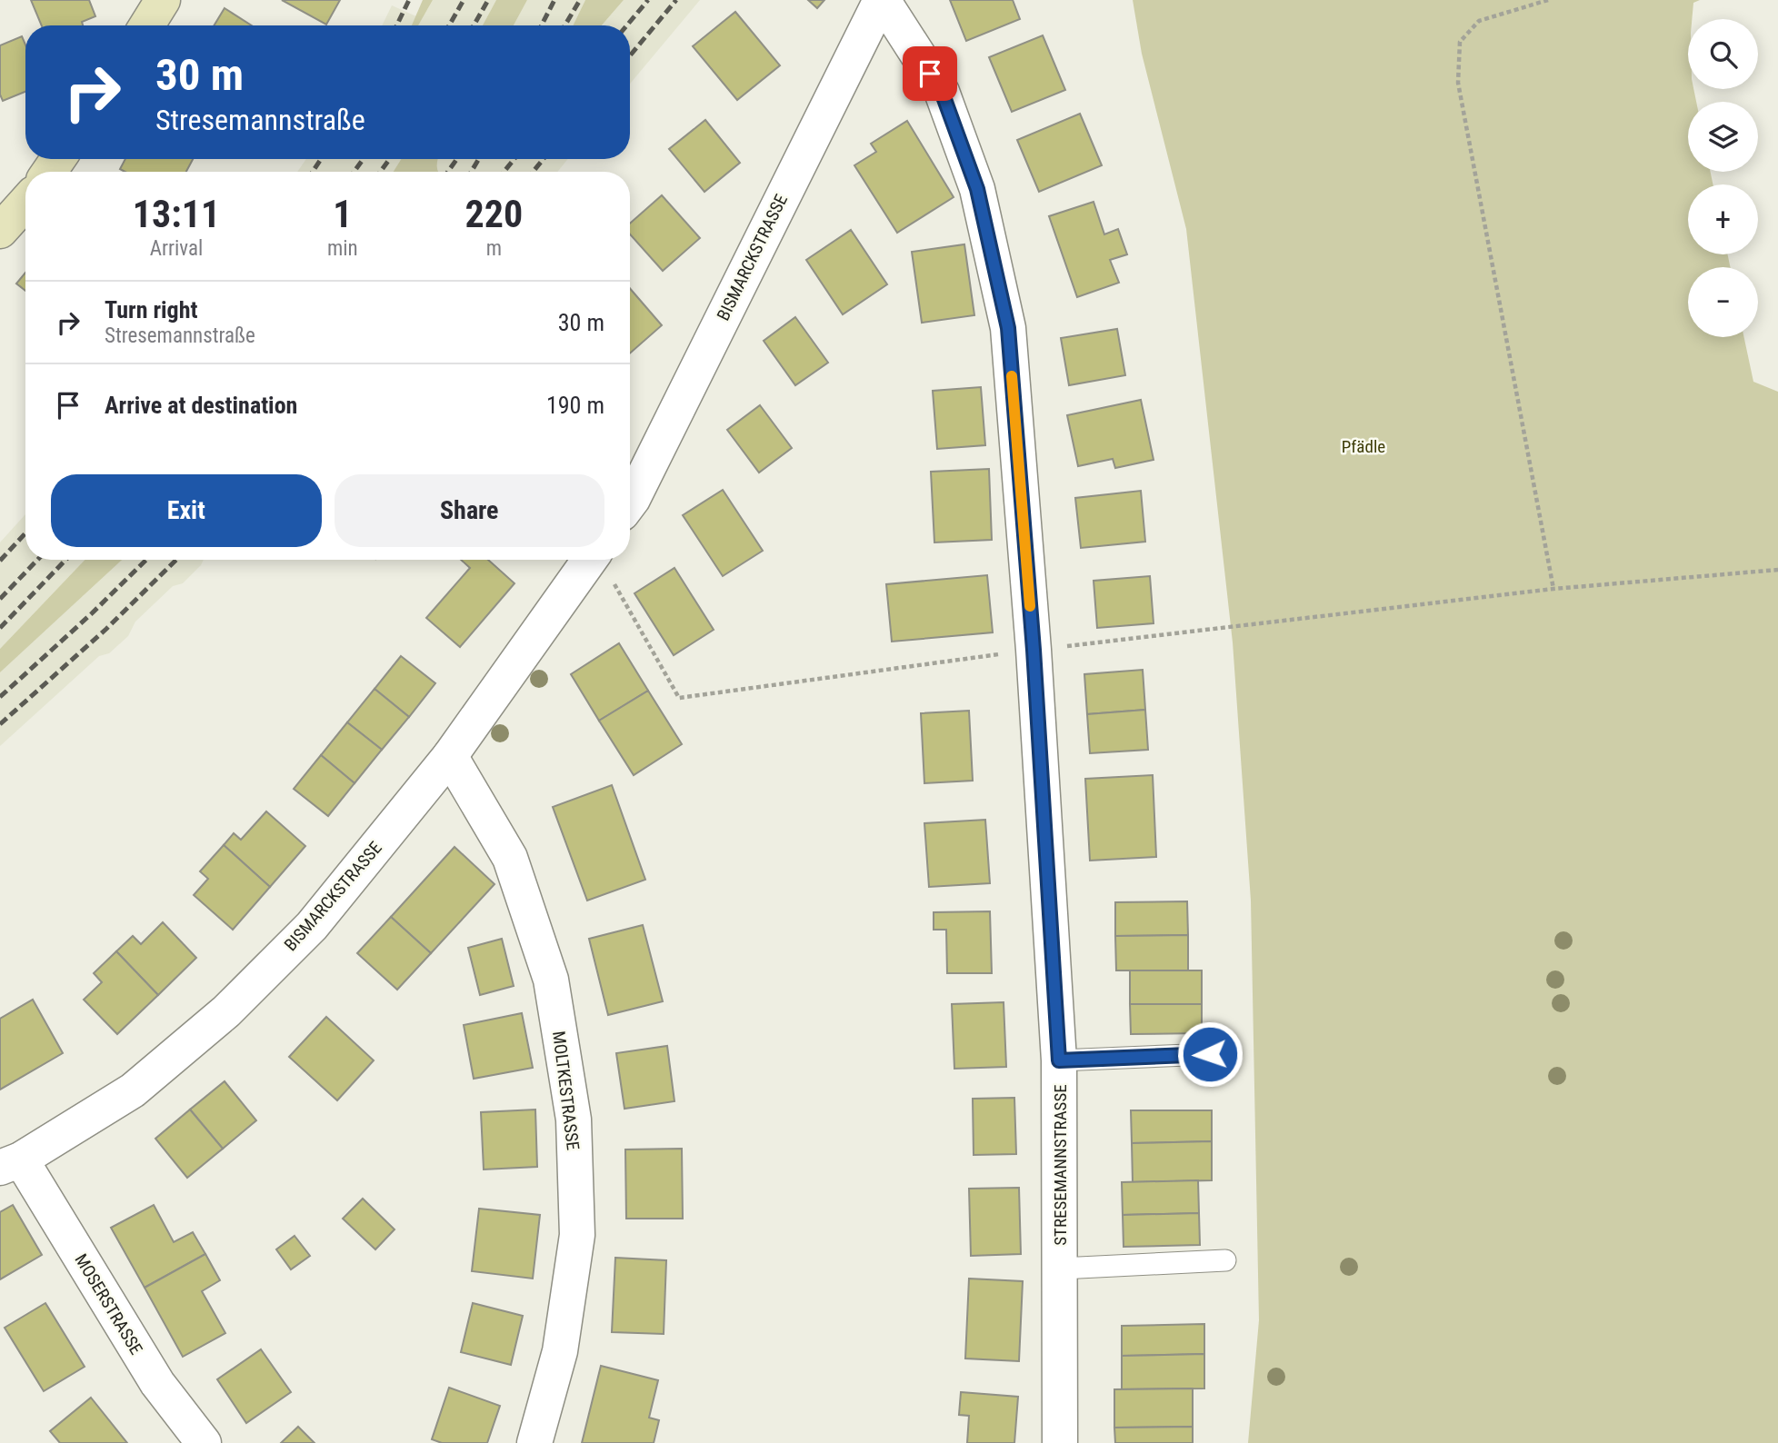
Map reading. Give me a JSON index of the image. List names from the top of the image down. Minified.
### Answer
{"streets":{"street":["BISMARCKSTRASSE","MOLTKESTRASSE","STRESEMANNSTRASSE","MOSERSTRASSE"]},"crossings":[["BISMARCKSTRASSE","MOLTKESTRASSE"],["BISMARCKSTRASSE","STRESEMANNSTRASSE"],["BISMARCKSTRASSE","MOSERSTRASSE"]],"parks":["Pfädle"],"page":{"map_buttons":["+","−"],"turn":["30 m","Stresemannstraße"],"eta":["13:11","Arrival","1","min","220","m"],"list":[{"name":"Turn right","note":"Stresemannstraße","value":"30 m"},{"name":"Arrive at destination","value":"190 m"}],"buttons":["Exit","Share"]}}
